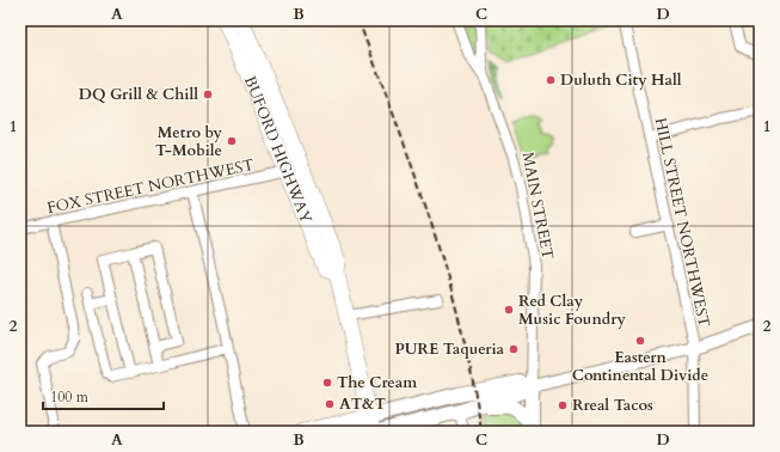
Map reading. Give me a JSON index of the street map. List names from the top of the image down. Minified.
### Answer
{"streets":{"main road":["BUFORD HIGHWAY","MAIN STREET"],"street":["FOX STREET NORTHWEST","HILL STREET NORTHWEST"]},"crossings":[["BUFORD HIGHWAY","FOX STREET NORTHWEST"]],"places":["Duluth City Hall","DQ Grill & Chill","Metro by T-Mobile","Red Clay Music Foundry","Eastern Continental Divide","PURE Taqueria","The Cream","AT&T","Rreal Tacos"],"scale_bar":"100 m","grid":{"columns":["A","B","C","D"],"rows":["1","2"]}}
